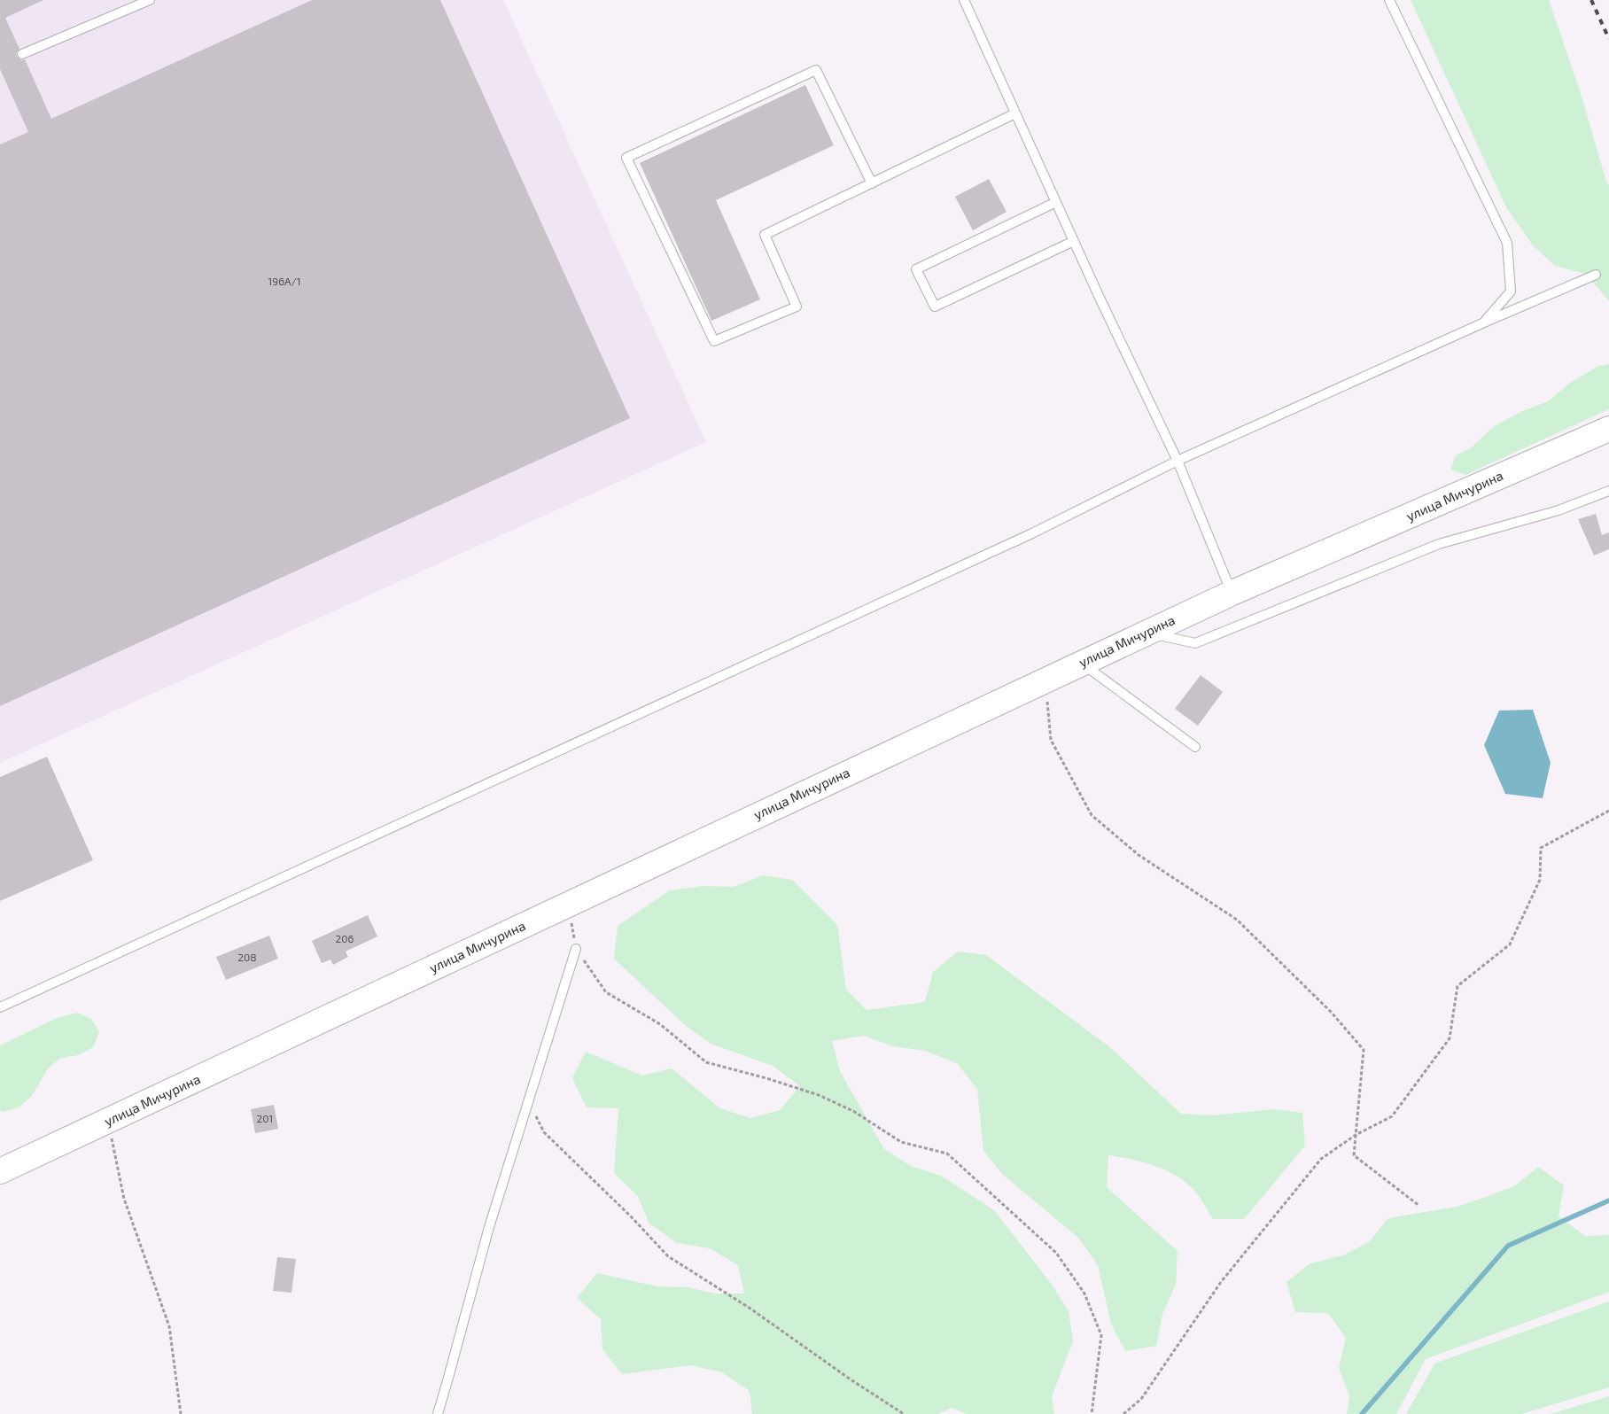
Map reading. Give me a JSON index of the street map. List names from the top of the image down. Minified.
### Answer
{"streets":{"main road":["улица Мичурина"]},"house_numbers":["196А/1","206","208","201"]}
